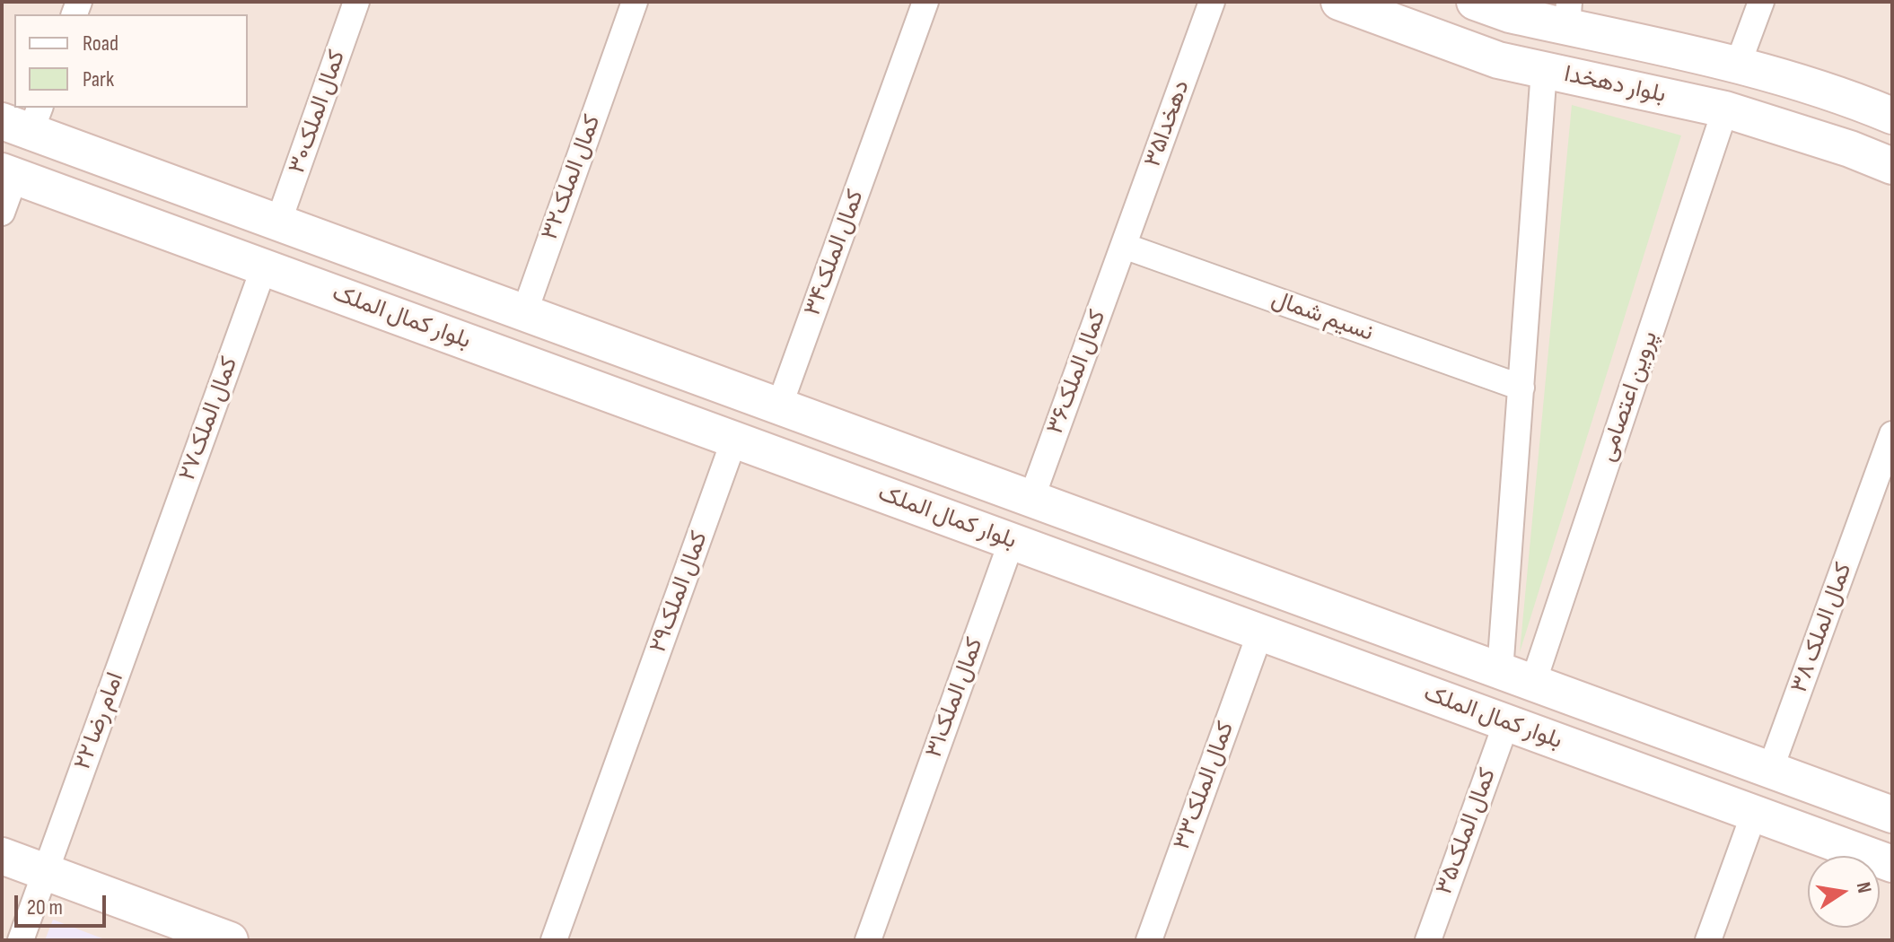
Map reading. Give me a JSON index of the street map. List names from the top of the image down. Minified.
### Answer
{"streets":{"street":["بلوار دهخدا","کمال الملک۳۰","دهخدا۳۵","کمال الملک۳۲","کمال الملک۳۴","نسیم شمال","بلوار کمال الملک","کمال الملک۳۶","پروین اعتصامی","کمال الملک۲۷","کمال الملک۲۹","کمال الملک ۳۸","کمال الملک۳۱","امام رضا ۲۲","کمال الملک۳۳","کمال الملک۳۵"]},"crossings":[["بلوار دهخدا","پروین اعتصامی"],["کمال الملک۳۰","بلوار کمال الملک"],["دهخدا۳۵","نسیم شمال"],["دهخدا۳۵","کمال الملک۳۶"],["کمال الملک۳۲","بلوار کمال الملک"],["کمال الملک۳۴","بلوار کمال الملک"],["نسیم شمال","کمال الملک۳۶"],["بلوار کمال الملک","کمال الملک۳۶"],["بلوار کمال الملک","پروین اعتصامی"],["بلوار کمال الملک","کمال الملک۲۷"],["بلوار کمال الملک","کمال الملک۲۹"],["بلوار کمال الملک","کمال الملک ۳۸"],["بلوار کمال الملک","کمال الملک۳۱"],["بلوار کمال الملک","کمال الملک۳۳"],["بلوار کمال الملک","کمال الملک۳۵"],["کمال الملک۲۷","امام رضا ۲۲"]],"legend":["Road","Park"],"scale_bar":"20 m","north":"right"}
